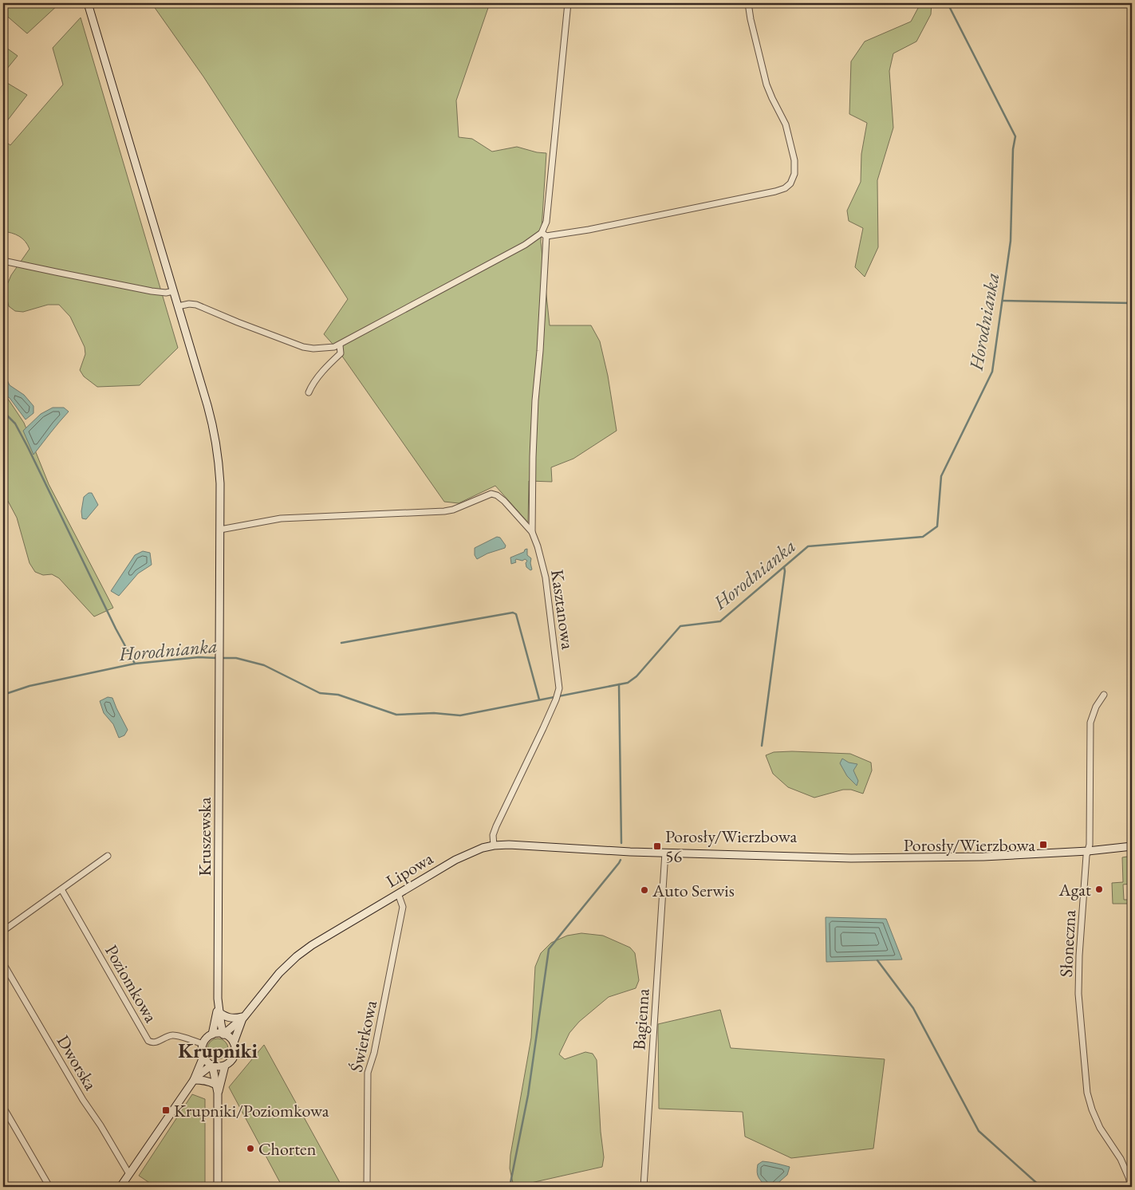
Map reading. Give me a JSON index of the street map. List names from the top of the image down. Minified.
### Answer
{"streets":{"street":["Kasztanowa","Kruszewska","Lipowa","Słoneczna","Poziomkowa","Bagienna","Świerkowa","Dworska"]},"crossings":[["Kasztanowa","Lipowa"],["Kruszewska","Lipowa"],["Kruszewska","Poziomkowa"],["Lipowa","Słoneczna"],["Lipowa","Poziomkowa"],["Lipowa","Bagienna"],["Lipowa","Świerkowa"]],"districts":["Krupniki"],"water":["Horodnianka"],"places":{"transit":["Porosły/Wierzbowa","Porosły/Wierzbowa 56","Krupniki/Poziomkowa"],"other":["Agat","Auto Serwis","Chorten"]}}
